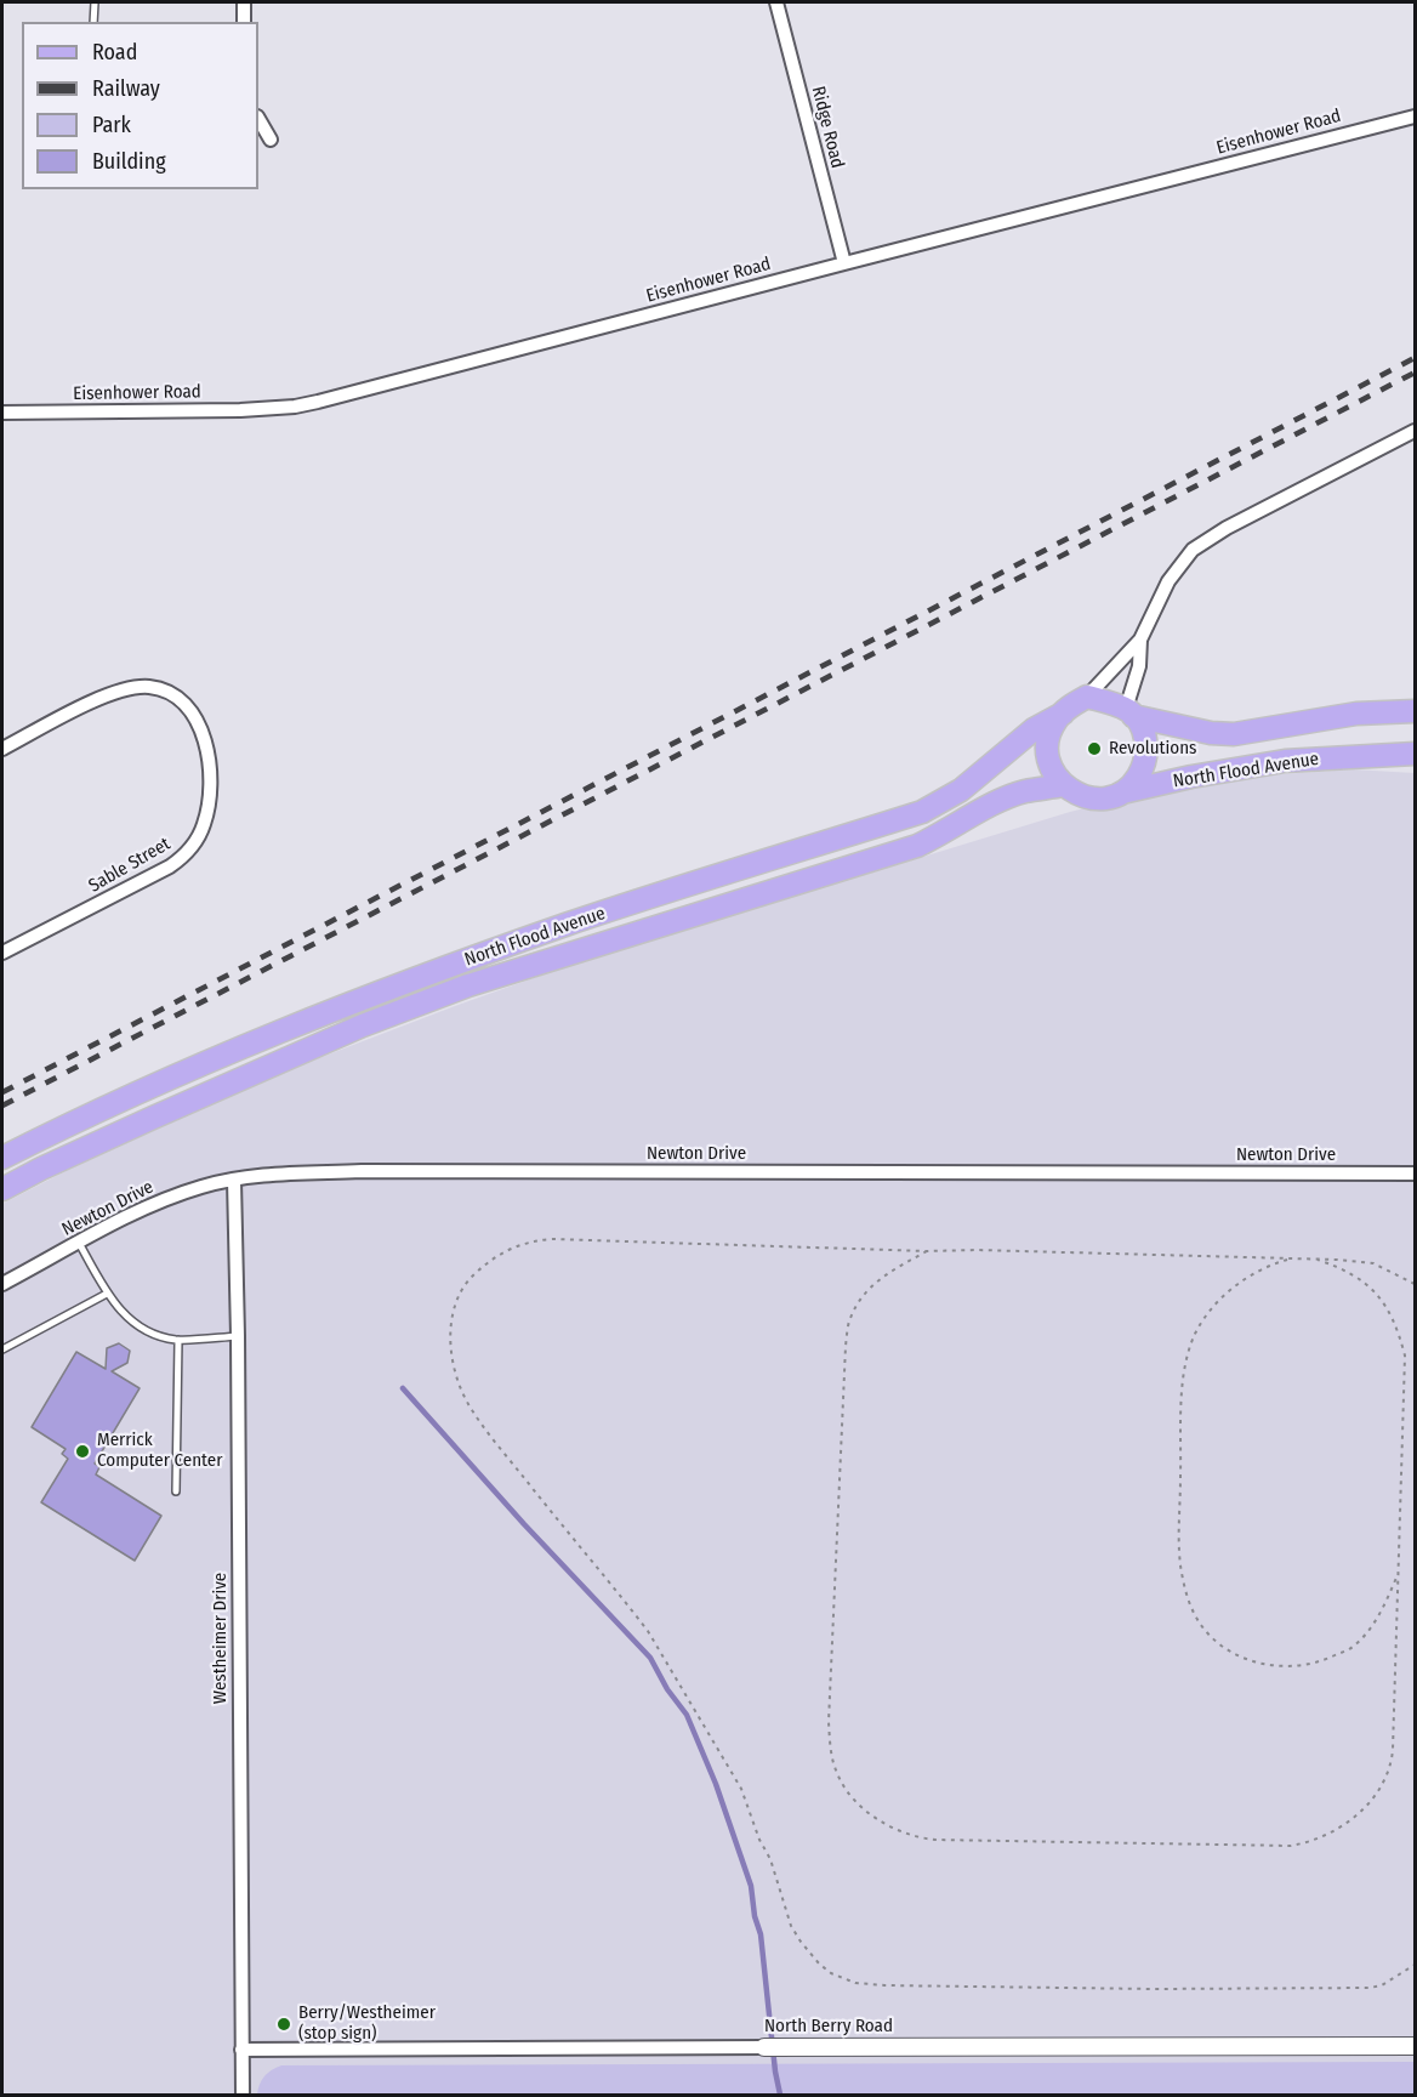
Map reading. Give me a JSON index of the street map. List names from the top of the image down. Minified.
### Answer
{"streets":{"main road":["North Flood Avenue"],"street":["Ridge Road","Eisenhower Road","Sable Street","Newton Drive","Westheimer Drive","North Berry Road"]},"crossings":[["Ridge Road","Eisenhower Road"],["Newton Drive","Westheimer Drive"],["Westheimer Drive","North Berry Road"]],"places":["Revolutions","Merrick Computer Center","Berry/Westheimer (stop sign)"],"legend":["Road","Railway","Park","Building"]}
